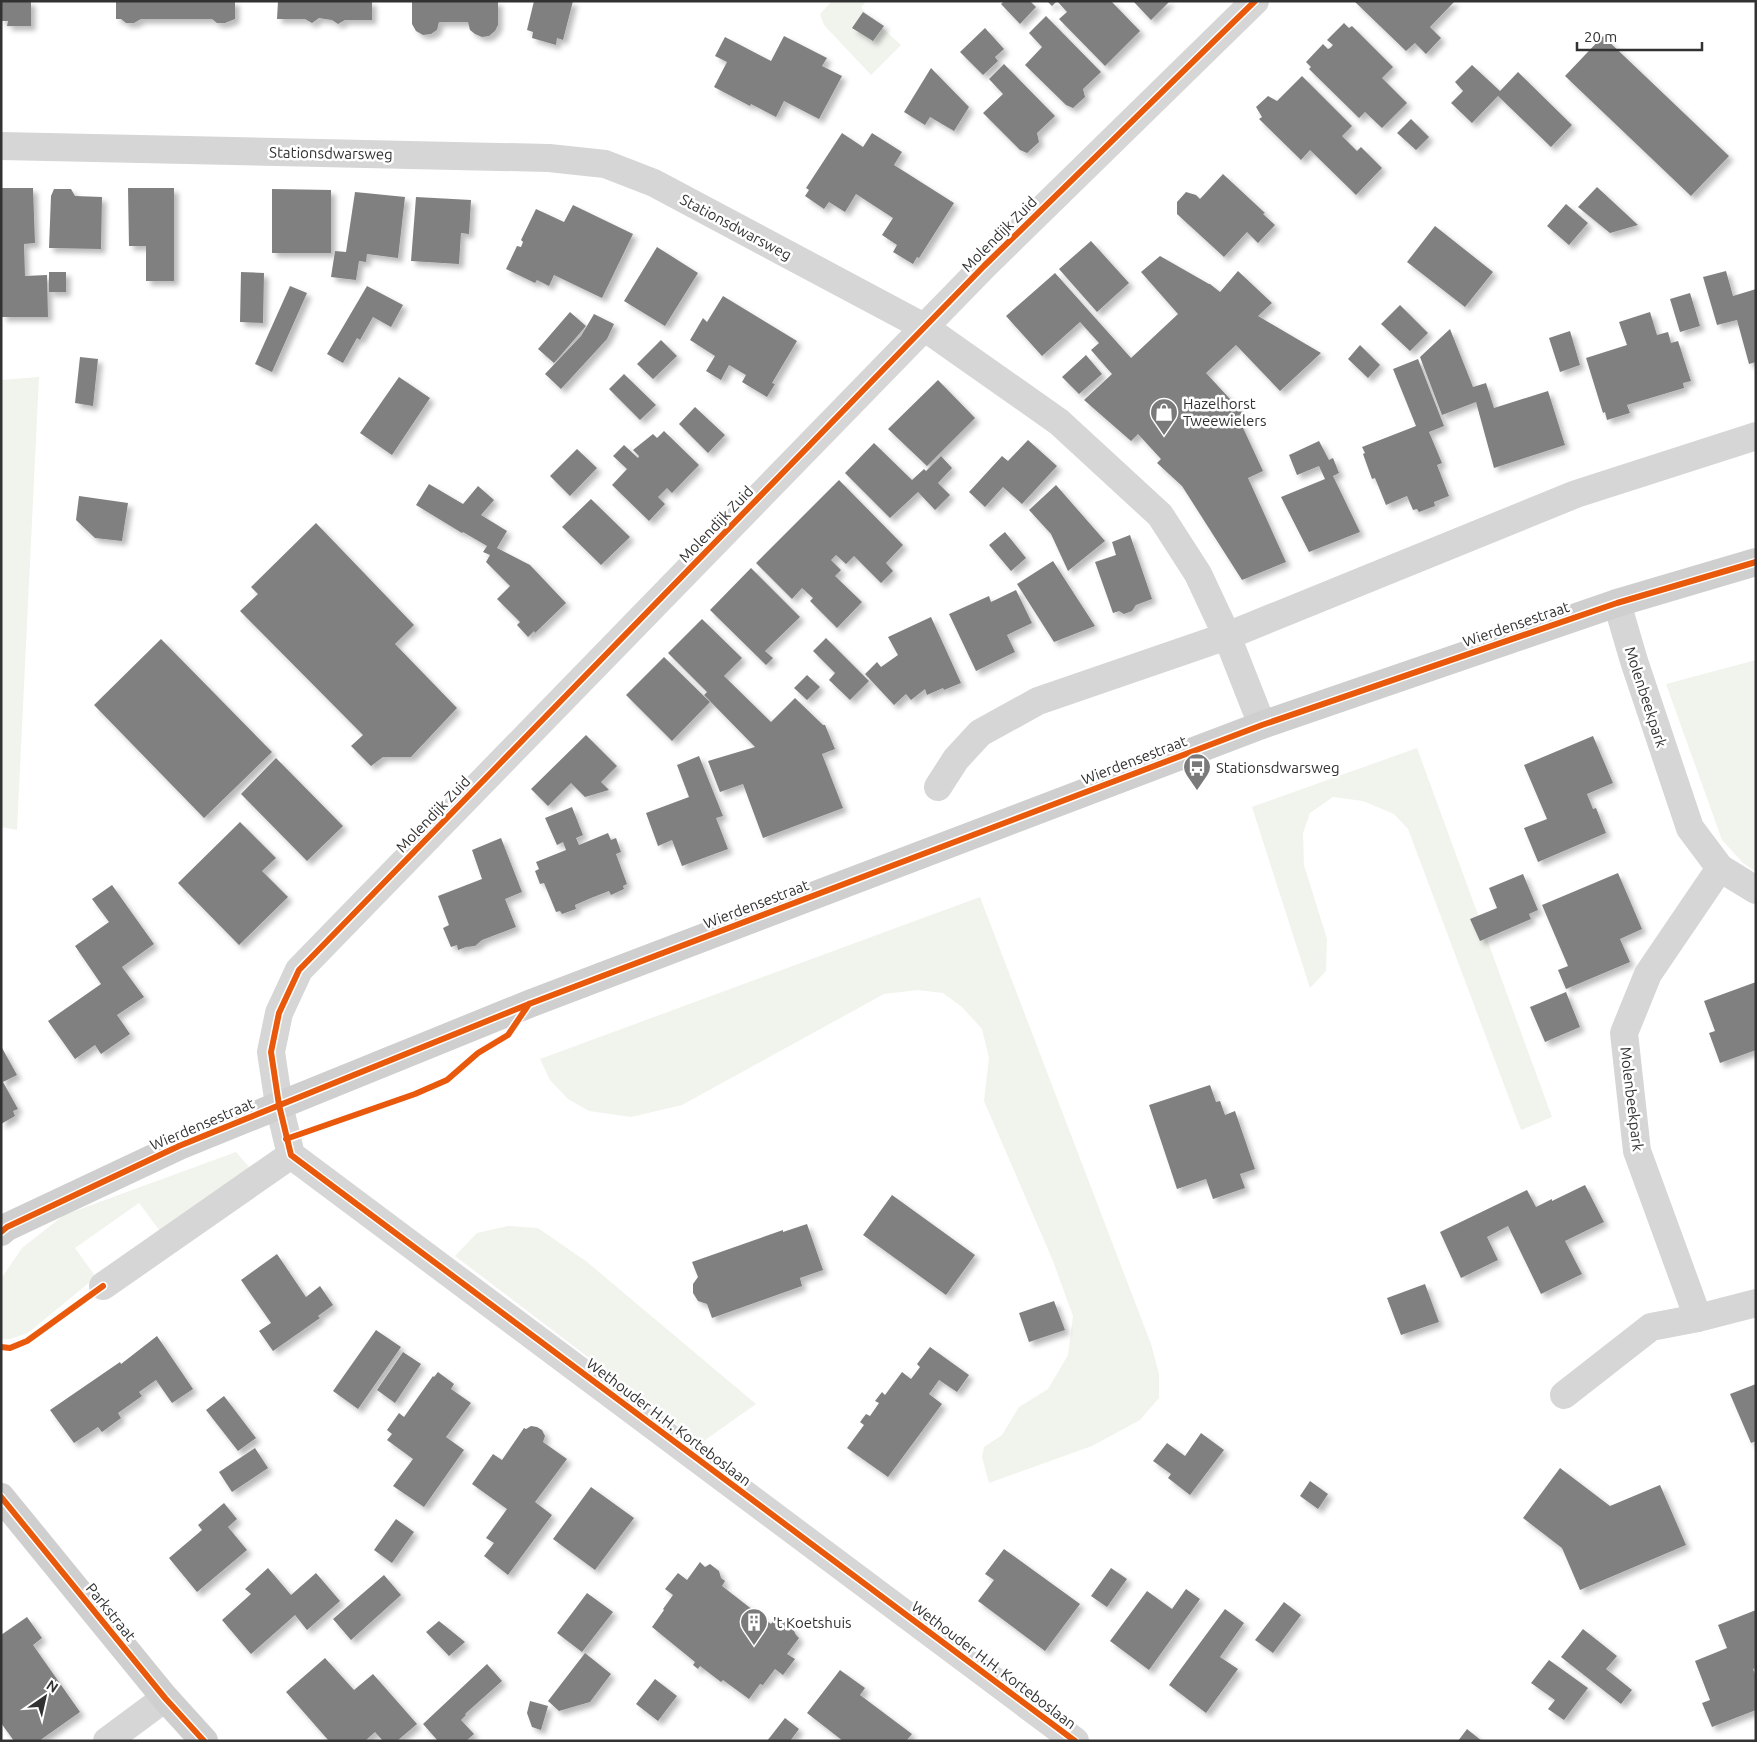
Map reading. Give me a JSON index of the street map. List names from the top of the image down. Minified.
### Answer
{"streets":{"main road":["Wierdensestraat","Parkstraat"],"street":["Stationsdwarsweg","Molendijk Zuid","Molenbeekpark","Wethouder H.H. Korteboslaan"]},"crossings":[["Stationsdwarsweg","Molendijk Zuid"],["Stationsdwarsweg","Wierdensestraat"],["Molendijk Zuid","Wierdensestraat"],["Wierdensestraat","Molenbeekpark"]],"places":{"shop":["Hazelhorst Tweewielers"],"bus stop":["Stationsdwarsweg"],"building":["'t Koetshuis"]},"scale_bar":"20 m","north":"top right"}
